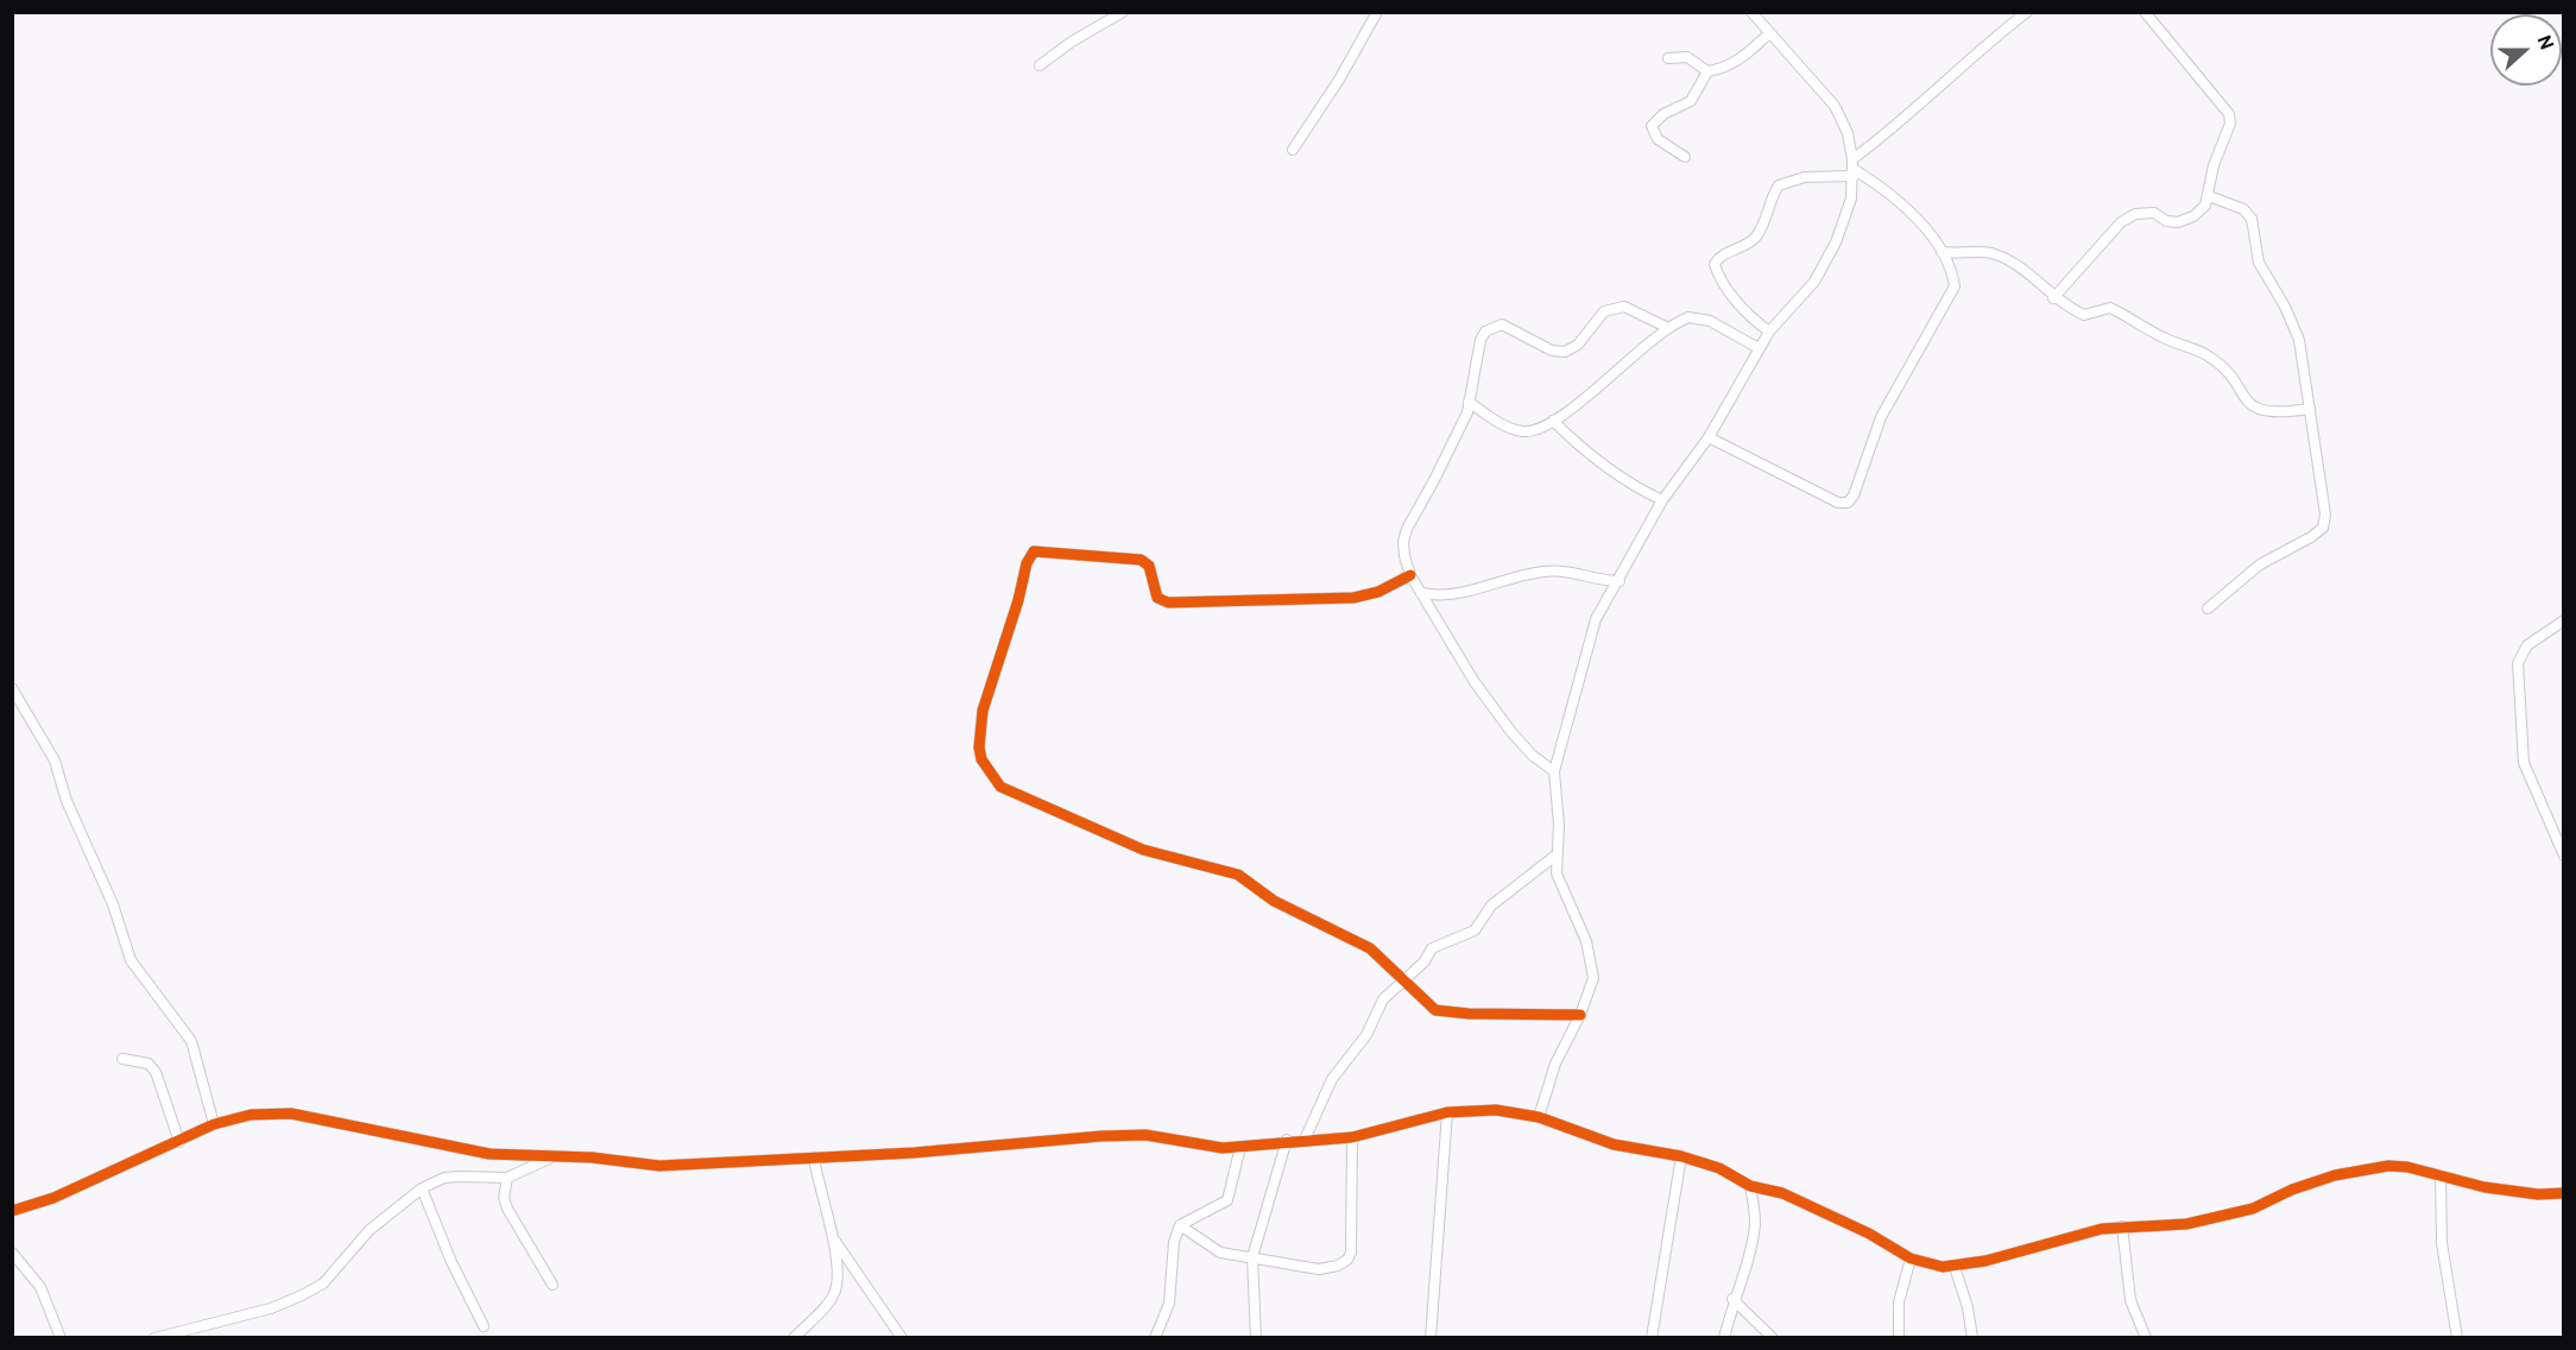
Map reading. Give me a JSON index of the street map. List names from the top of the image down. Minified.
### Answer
{"north":"right"}
